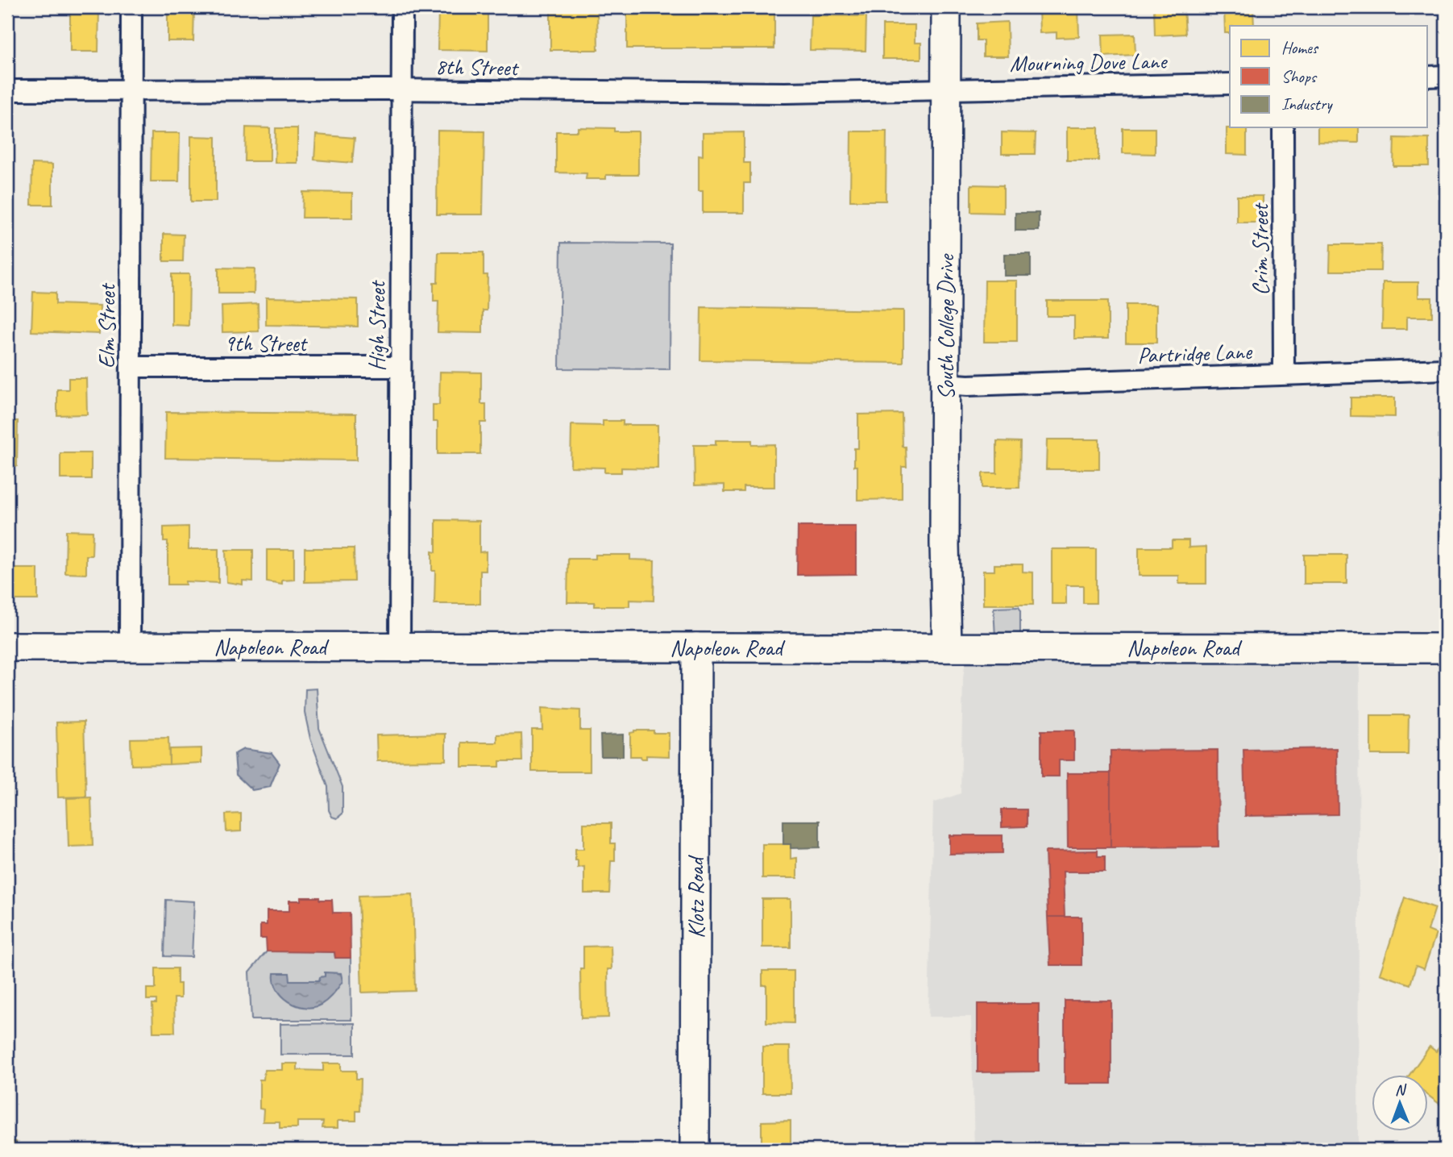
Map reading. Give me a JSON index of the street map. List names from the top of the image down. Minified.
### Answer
{"streets":{"main road":["South College Drive","Napoleon Road","Klotz Road"],"street":["Mourning Dove Lane","8th Street","Crim Street","Elm Street","High Street","9th Street","Partridge Lane"]},"crossings":[["Mourning Dove Lane","8th Street"],["Mourning Dove Lane","South College Drive"],["8th Street","Elm Street"],["8th Street","High Street"],["8th Street","South College Drive"],["Crim Street","Partridge Lane"],["Elm Street","9th Street"],["Elm Street","Napoleon Road"],["High Street","9th Street"],["High Street","Napoleon Road"],["South College Drive","Partridge Lane"],["South College Drive","Napoleon Road"],["Napoleon Road","Klotz Road"]],"legend":["Homes","Shops","Industry"],"north":"top"}
